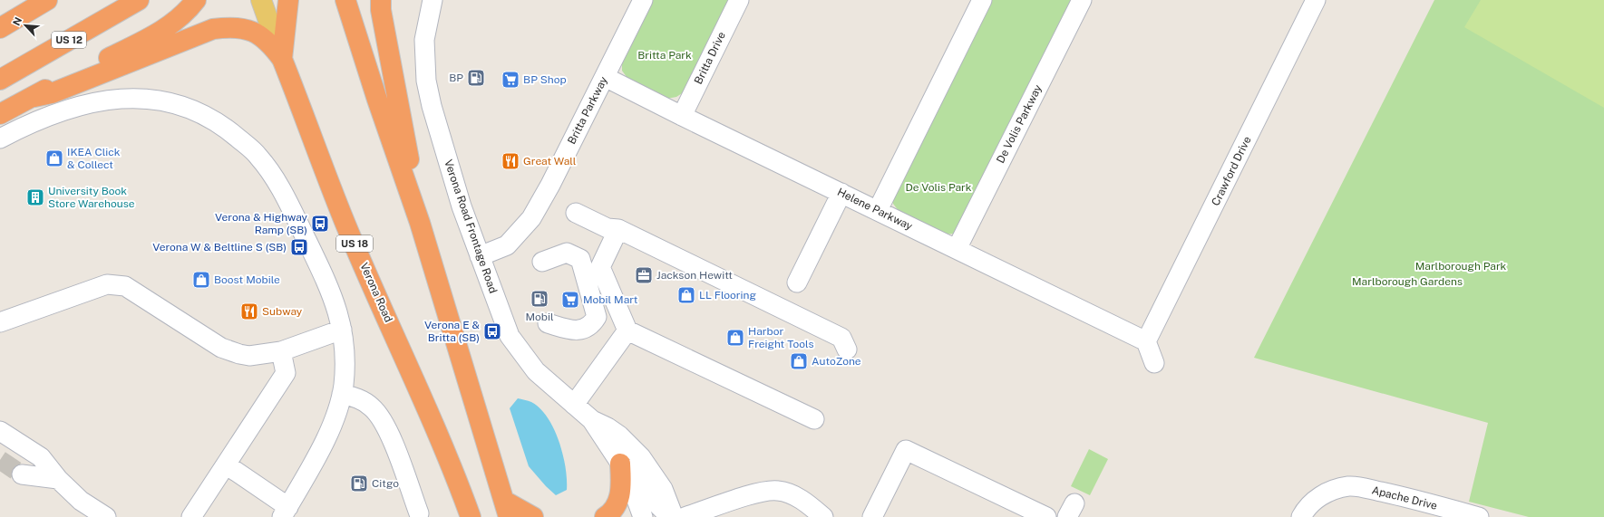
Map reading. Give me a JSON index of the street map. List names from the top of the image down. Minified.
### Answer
{"streets":{"highway":["US 12","US 18","Verona Road"],"street":["Britta Drive","Britta Parkway","De Volis Parkway","Crawford Drive","Helene Parkway","Verona Road Frontage Road","Apache Drive"]},"crossings":[["Britta Drive","Helene Parkway"],["Britta Parkway","Helene Parkway"],["Britta Parkway","Verona Road Frontage Road"],["De Volis Parkway","Helene Parkway"],["Crawford Drive","Helene Parkway"],["US 18","Verona Road"]],"parks":["Britta Park","De Volis Park","Marlborough Park","Marlborough Gardens"],"places":{"fuel station":["BP","Mobil","Citgo"],"supermarket":["BP Shop","Mobil Mart"],"shop":["IKEA Click & Collect","Boost Mobile","LL Flooring","Harbor Freight Tools","AutoZone"],"restaurant":["Great Wall","Subway"],"building":["University Book Store Warehouse"],"bus stop":["Verona & Highway Ramp (SB)","Verona W & Beltline S (SB)","Verona E & Britta (SB)"],"office":["Jackson Hewitt"]},"north":"top left"}
